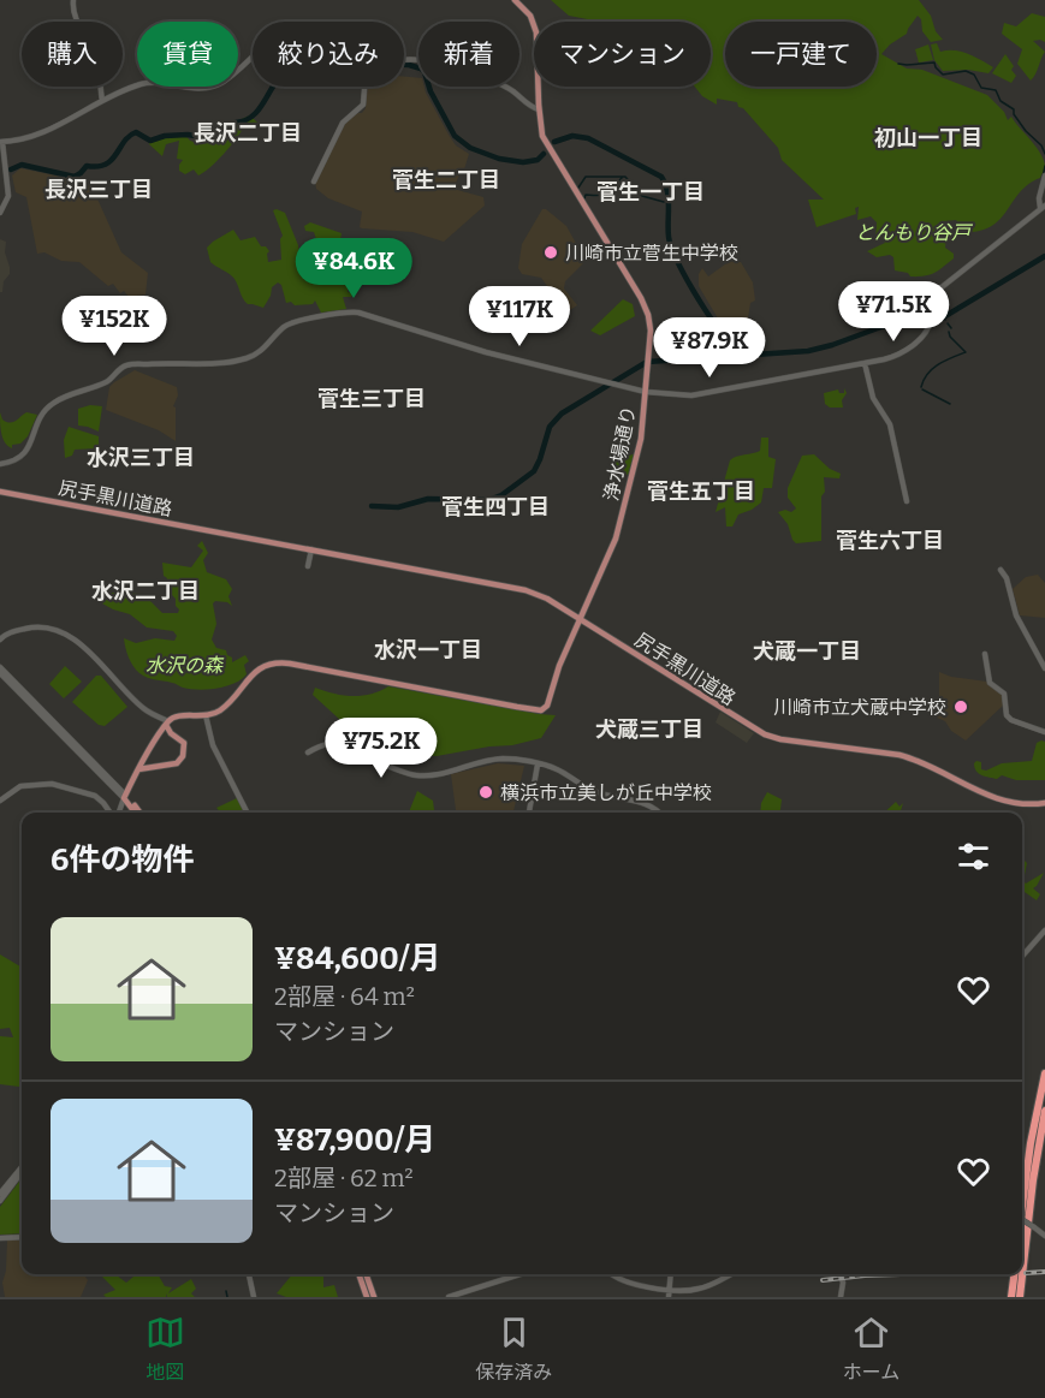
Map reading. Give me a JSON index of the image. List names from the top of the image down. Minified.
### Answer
{"streets":{"main road":["浄水場通り","尻手黒川道路"]},"crossings":[["浄水場通り","尻手黒川道路"]],"districts":["長沢二丁目","初山一丁目","菅生二丁目","長沢三丁目","菅生一丁目","菅生三丁目","水沢三丁目","菅生五丁目","菅生四丁目","菅生六丁目","水沢二丁目","水沢一丁目","犬蔵一丁目","犬蔵三丁目"],"parks":["とんもり谷戸","水沢の森"],"places":["川崎市立菅生中学校","川崎市立犬蔵中学校","横浜市立美しが丘中学校"],"page":{"chip":["購入","賃貸","絞り込み","新着","マンション","一戸建て"],"price":["¥84.6K","¥71.5K","¥117K","¥152K","¥87.9K","¥75.2K"],"heading":"6件の物件","list":[{"name":"¥84,600/月","note":"2部屋 · 64 m² · マンション"},{"name":"¥87,900/月","note":"2部屋 · 62 m² · マンション"}],"tabs":["地図","保存済み","ホーム"]}}
